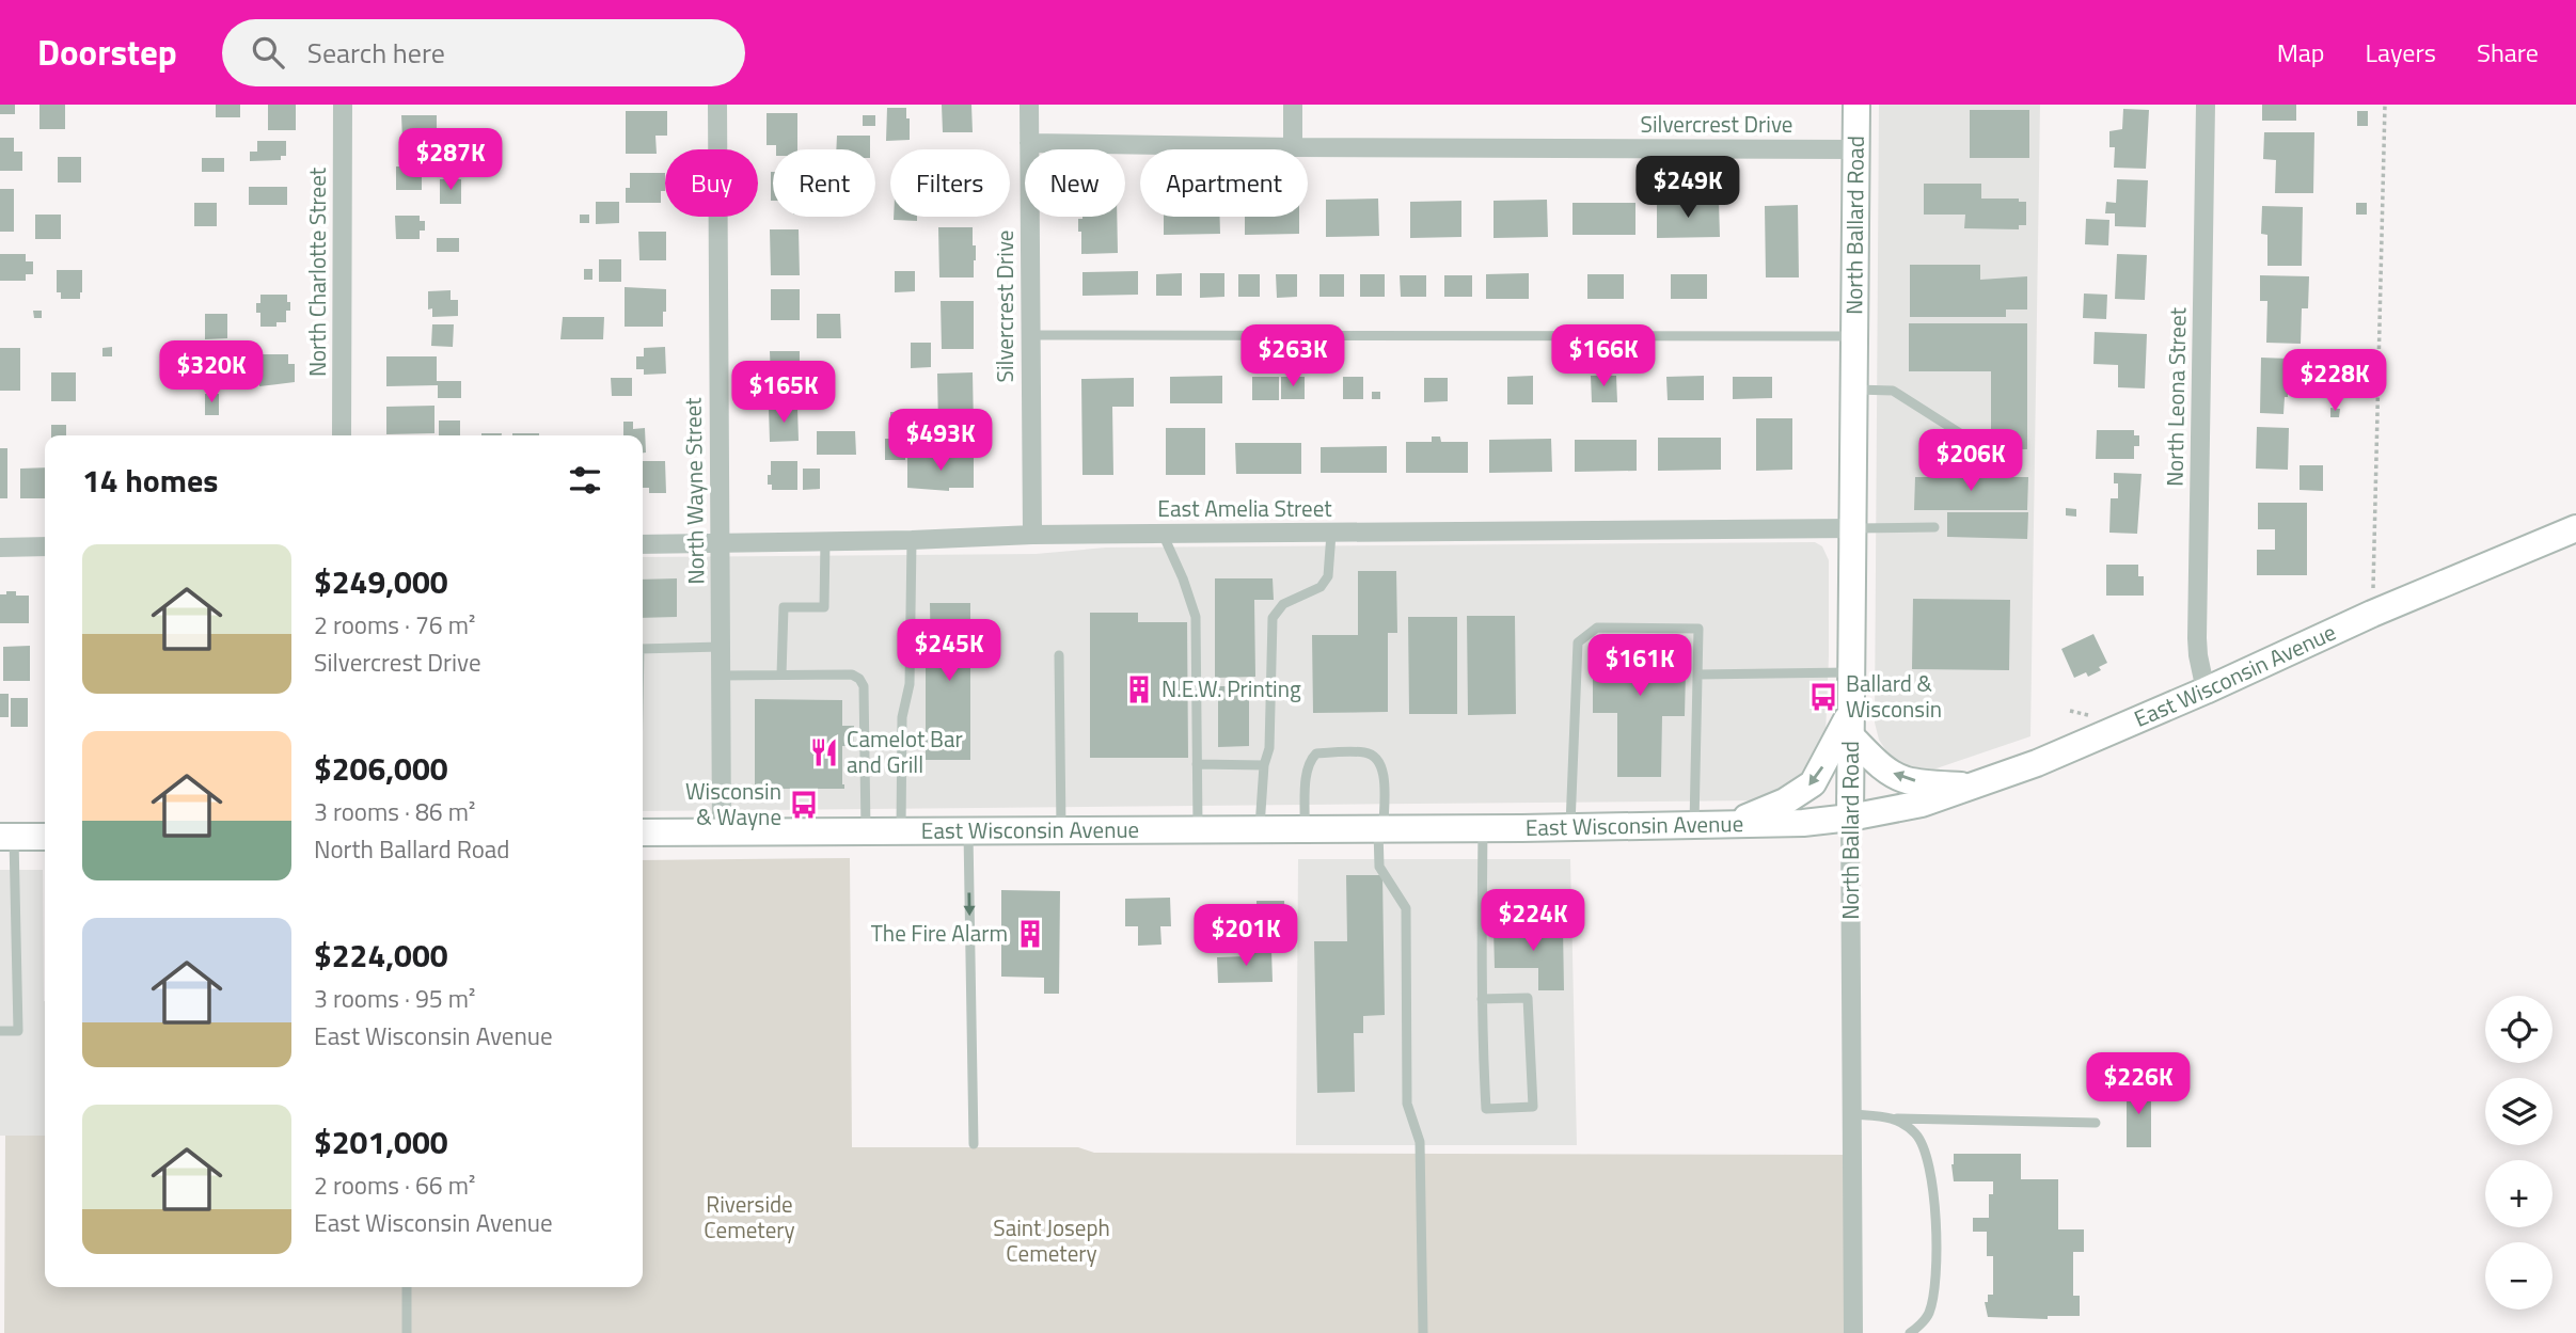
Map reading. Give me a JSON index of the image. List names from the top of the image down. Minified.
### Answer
{"streets":{"main road":["North Ballard Road","East Wisconsin Avenue"],"street":["Silvercrest Drive","North Charlotte Street","North Leona Street","North Wayne Street","East Amelia Street"]},"crossings":[["Silvercrest Drive","North Ballard Road"],["Silvercrest Drive","East Amelia Street"],["North Ballard Road","East Amelia Street"],["North Ballard Road","East Wisconsin Avenue"],["North Leona Street","East Wisconsin Avenue"],["North Wayne Street","East Amelia Street"],["North Wayne Street","East Wisconsin Avenue"]],"parks":["Riverside Cemetery","Saint Joseph Cemetery"],"places":{"building":["N.E.W. Printing","The Fire Alarm"],"bus stop":["Ballard & Wisconsin","Wisconsin & Wayne"],"restaurant":["Camelot Bar and Grill"]},"page":{"header":"Doorstep","search":"Search here","nav":["Map","Layers","Share"],"price":["$287K","$249K","$263K","$166K","$320K","$228K","$165K","$493K","$206K","$245K","$161K","$224K","$201K","$226K"],"chip":["Buy","Rent","Filters","New","Apartment"],"heading":"14 homes","list":[{"name":"$249,000","note":"2 rooms · 76 m² · Silvercrest Drive"},{"name":"$206,000","note":"3 rooms · 86 m² · North Ballard Road"},{"name":"$224,000","note":"3 rooms · 95 m² · East Wisconsin Avenue"},{"name":"$201,000","note":"2 rooms · 66 m² · East Wisconsin Avenue"}],"map_buttons":["+","−"]}}
